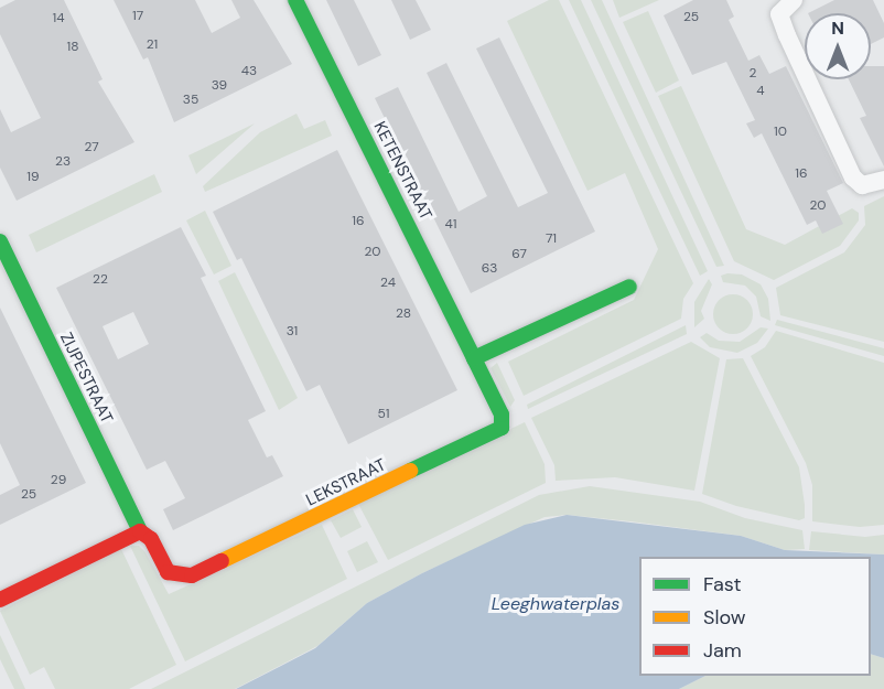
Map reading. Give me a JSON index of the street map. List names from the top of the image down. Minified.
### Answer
{"streets":{"street":["KETENSTRAAT","ZIJPESTRAAT","LEKSTRAAT"]},"crossings":[["KETENSTRAAT","LEKSTRAAT"],["ZIJPESTRAAT","LEKSTRAAT"]],"water":["Leeghwaterplas"],"house_numbers":["17","25","14","21","18","43","2","39","4","35","10","27","23","16","19","20","16","41","71","20","67","63","22","24","28","31","51","29","25"],"legend":["Fast","Slow","Jam"],"north":"top"}
